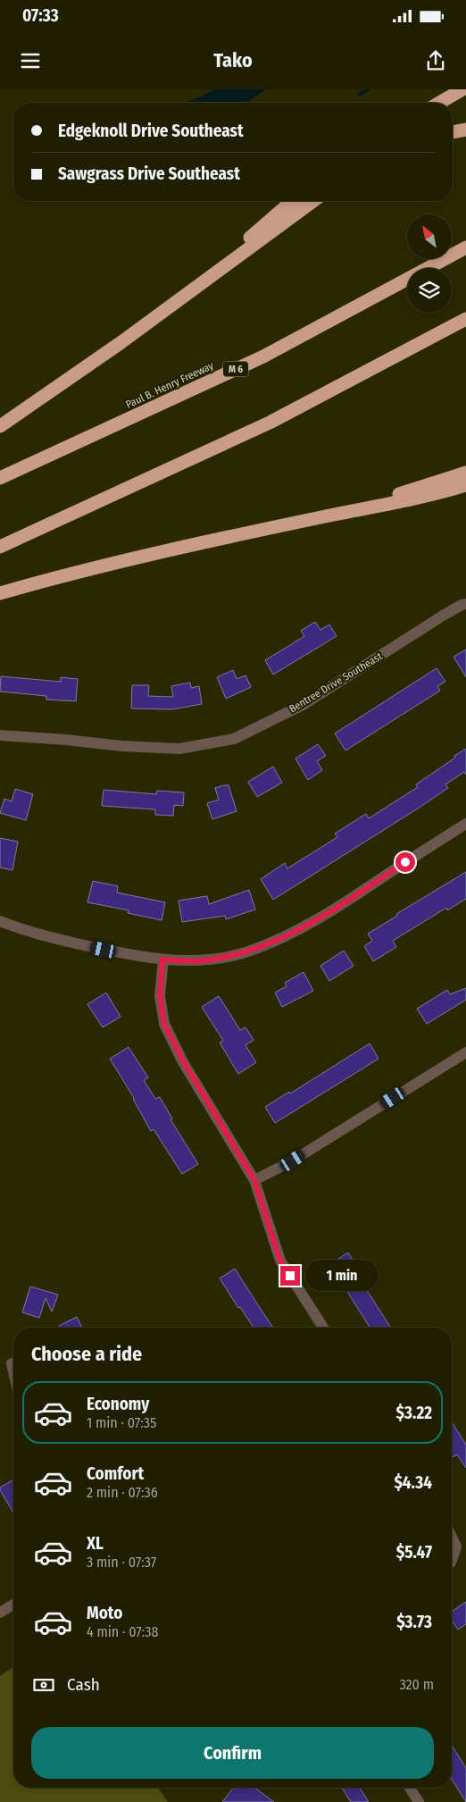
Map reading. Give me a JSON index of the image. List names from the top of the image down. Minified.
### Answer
{"streets":{"highway":["M 6","Paul B. Henry Freeway"],"street":["Bentree Drive Southeast"]},"north":"top left","page":{"status":"07:33","header":"Tako","banner":["Edgeknoll Drive Southeast","Sawgrass Drive Southeast"],"bubble":"1 min","heading":"Choose a ride","list":[{"name":"Economy","note":"1 min · 07:35","value":"$3.22"},{"name":"Comfort","note":"2 min · 07:36","value":"$4.34"},{"name":"XL","note":"3 min · 07:37","value":"$5.47"},{"name":"Moto","note":"4 min · 07:38","value":"$3.73"}],"pay":["Cash","320 m"],"buttons":"Confirm"}}
